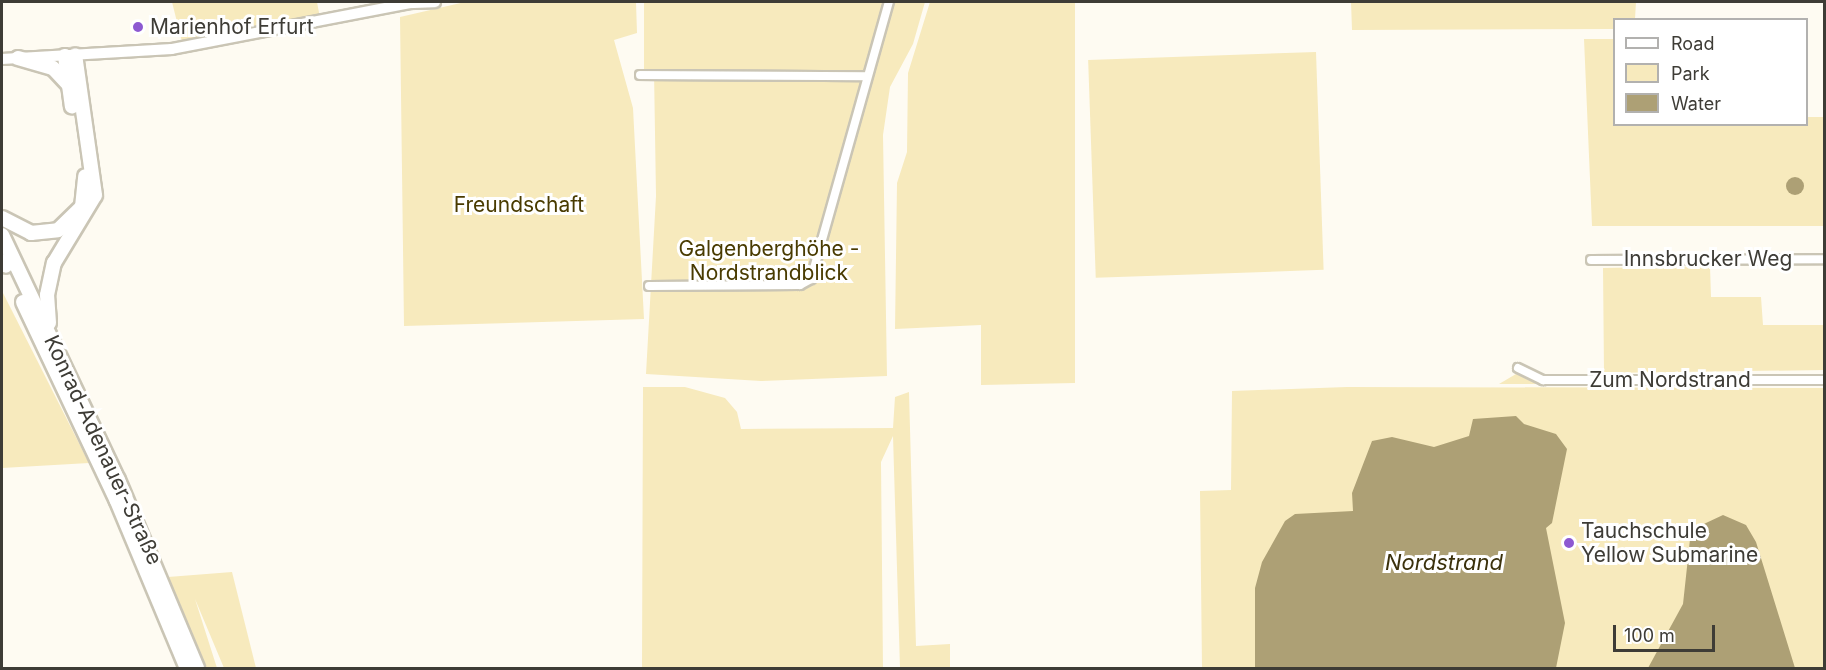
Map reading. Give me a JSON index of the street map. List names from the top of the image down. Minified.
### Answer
{"streets":{"highway":["Konrad-Adenauer-Straße"],"street":["Innsbrucker Weg","Zum Nordstrand"]},"water":["Nordstrand"],"parks":["Freundschaft","Galgenberghöhe - Nordstrandblick"],"places":["Marienhof Erfurt","Tauchschule Yellow Submarine"],"legend":["Road","Park","Water"],"scale_bar":"100 m"}
